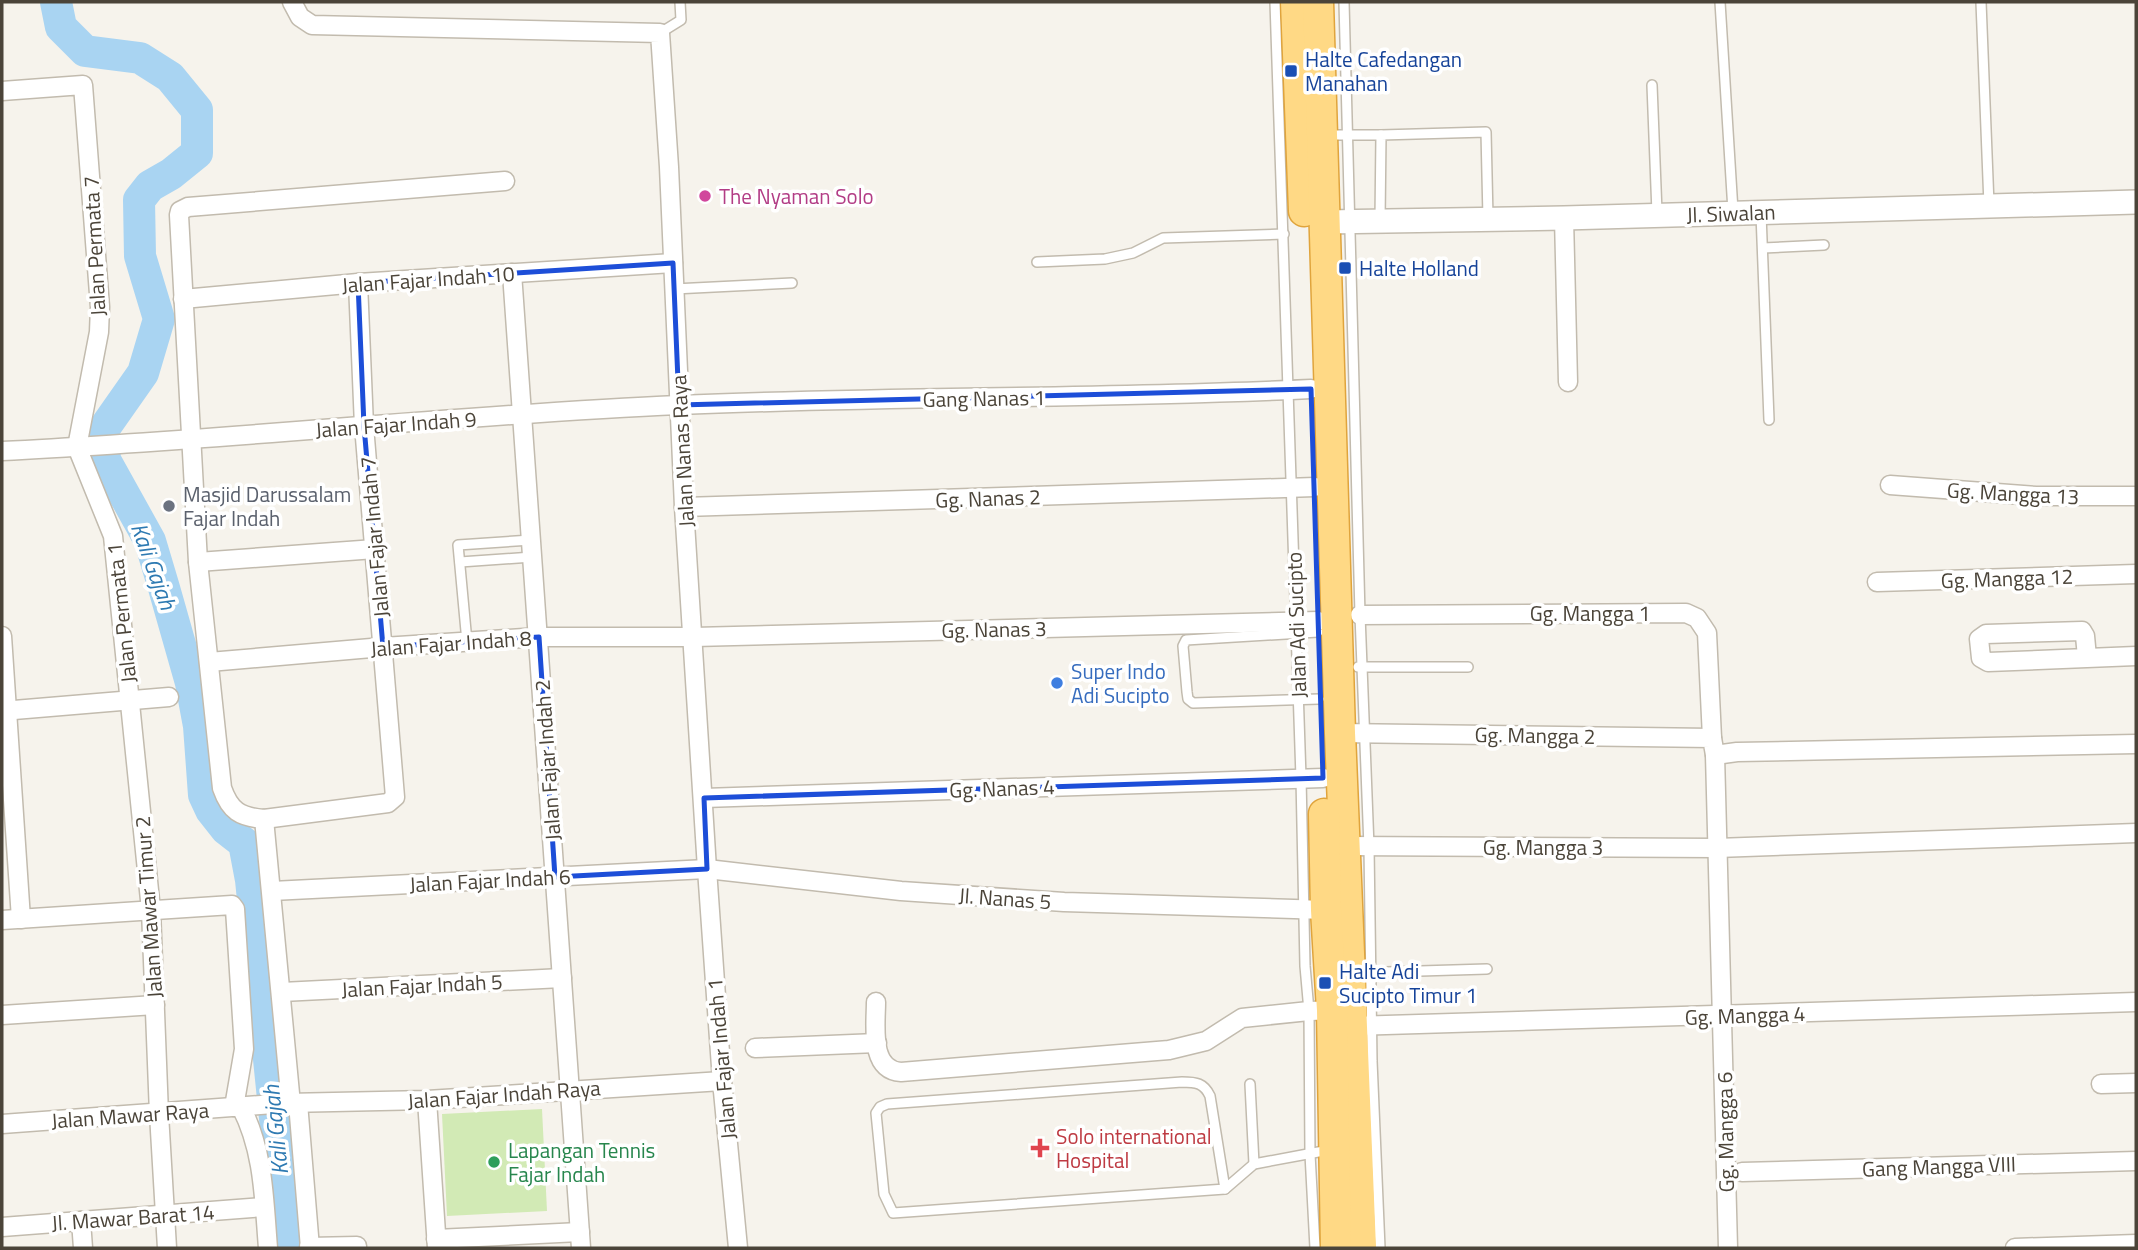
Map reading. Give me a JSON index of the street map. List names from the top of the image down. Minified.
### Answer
{"streets":{"highway":["Jalan Adi Sucipto"],"street":["Jl. Siwalan","Jalan Permata 7","Jalan Fajar Indah 10","Gang Nanas 1","Jalan Fajar Indah 9","Jalan Nanas Raya","Gg. Mangga 13","Gg. Nanas 2","Jalan Fajar Indah 7","Gg. Mangga 12","Jalan Permata 1","Gg. Mangga 1","Gg. Nanas 3","Jalan Fajar Indah 8","Gg. Mangga 2","Jalan Fajar Indah 2","Gg. Nanas 4","Gg. Mangga 3","Jalan Fajar Indah 6","Jl. Nanas 5","Jalan Mawar Timur 2","Jalan Fajar Indah 5","Gg. Mangga 4","Jalan Fajar Indah 1","Jalan Fajar Indah Raya","Jalan Mawar Raya","Gg. Mangga 6","Gang Mangga VIII","Jl. Mawar Barat 14"]},"crossings":[["Jl. Siwalan","Jalan Adi Sucipto"],["Jalan Permata 7","Jalan Fajar Indah 9"],["Jalan Permata 7","Jalan Permata 1"],["Jalan Fajar Indah 10","Jalan Nanas Raya"],["Jalan Fajar Indah 10","Jalan Fajar Indah 7"],["Jalan Fajar Indah 10","Jalan Fajar Indah 2"],["Gang Nanas 1","Jalan Fajar Indah 9"],["Gang Nanas 1","Jalan Nanas Raya"],["Gang Nanas 1","Jalan Adi Sucipto"],["Jalan Fajar Indah 9","Jalan Nanas Raya"],["Jalan Fajar Indah 9","Jalan Fajar Indah 7"],["Jalan Fajar Indah 9","Jalan Permata 1"],["Jalan Fajar Indah 9","Jalan Fajar Indah 2"],["Jalan Nanas Raya","Gg. Nanas 2"],["Jalan Nanas Raya","Gg. Nanas 3"],["Jalan Nanas Raya","Jalan Fajar Indah 8"],["Jalan Nanas Raya","Gg. Nanas 4"],["Jalan Nanas Raya","Jalan Fajar Indah 6"],["Jalan Nanas Raya","Jl. Nanas 5"],["Jalan Nanas Raya","Jalan Fajar Indah 1"],["Gg. Nanas 2","Jalan Adi Sucipto"],["Jalan Fajar Indah 7","Jalan Fajar Indah 8"],["Jalan Permata 1","Jalan Mawar Timur 2"],["Gg. Mangga 1","Jalan Adi Sucipto"],["Gg. Mangga 1","Gg. Nanas 3"],["Gg. Mangga 1","Gg. Mangga 2"],["Gg. Mangga 1","Gg. Mangga 3"],["Gg. Mangga 1","Gg. Mangga 6"],["Jalan Adi Sucipto","Gg. Nanas 3"],["Jalan Adi Sucipto","Gg. Mangga 2"],["Jalan Adi Sucipto","Gg. Nanas 4"],["Jalan Adi Sucipto","Gg. Mangga 3"],["Jalan Adi Sucipto","Jl. Nanas 5"],["Jalan Adi Sucipto","Gg. Mangga 4"],["Gg. Nanas 3","Jalan Fajar Indah 8"],["Jalan Fajar Indah 8","Jalan Fajar Indah 2"],["Jalan Fajar Indah 2","Jalan Fajar Indah 6"],["Jalan Fajar Indah 2","Jalan Fajar Indah 5"],["Jalan Fajar Indah 2","Jalan Fajar Indah Raya"],["Gg. Mangga 3","Gg. Mangga 6"],["Jalan Fajar Indah 6","Jl. Nanas 5"],["Jalan Fajar Indah 6","Jalan Fajar Indah 1"],["Jl. Nanas 5","Jalan Fajar Indah 1"],["Jalan Mawar Timur 2","Jalan Mawar Raya"],["Jalan Mawar Timur 2","Jl. Mawar Barat 14"],["Gg. Mangga 4","Gg. Mangga 6"],["Jalan Fajar Indah 1","Jalan Fajar Indah Raya"],["Jalan Fajar Indah Raya","Jalan Mawar Raya"]],"water":["Kali Gajah"],"places":{"transit":["Halte Cafedangan Manahan","Halte Holland","Halte Adi Sucipto Timur 1"],"other":["The Nyaman Solo","Masjid Darussalam Fajar Indah","Super Indo Adi Sucipto","Lapangan Tennis Fajar Indah"],"health":["Solo international Hospital"]}}
